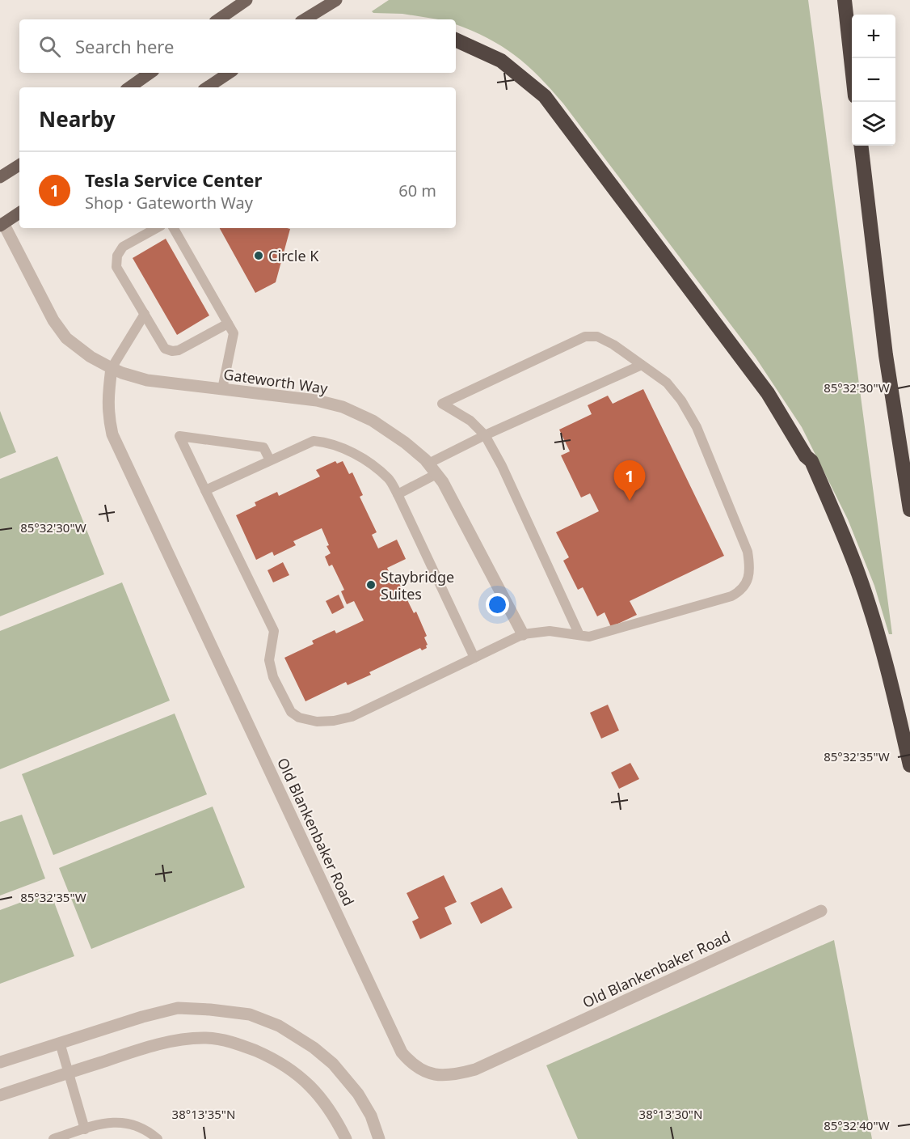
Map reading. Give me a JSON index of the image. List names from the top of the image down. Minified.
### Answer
{"streets":{"street":["Gateworth Way","Old Blankenbaker Road"]},"crossings":[["Gateworth Way","Old Blankenbaker Road"]],"places":["Circle K","Staybridge Suites"],"page":{"map_buttons":["+","−"],"search":"Search here","heading":"Nearby","list":[{"mark":"1","name":"Tesla Service Center","note":"Shop · Gateworth Way","value":"60 m"}],"pins":"1"},"coordinates":["85°32'30\"W","85°32'35\"W","38°13'35\"N","38°13'30\"N","85°32'40\"W"]}
